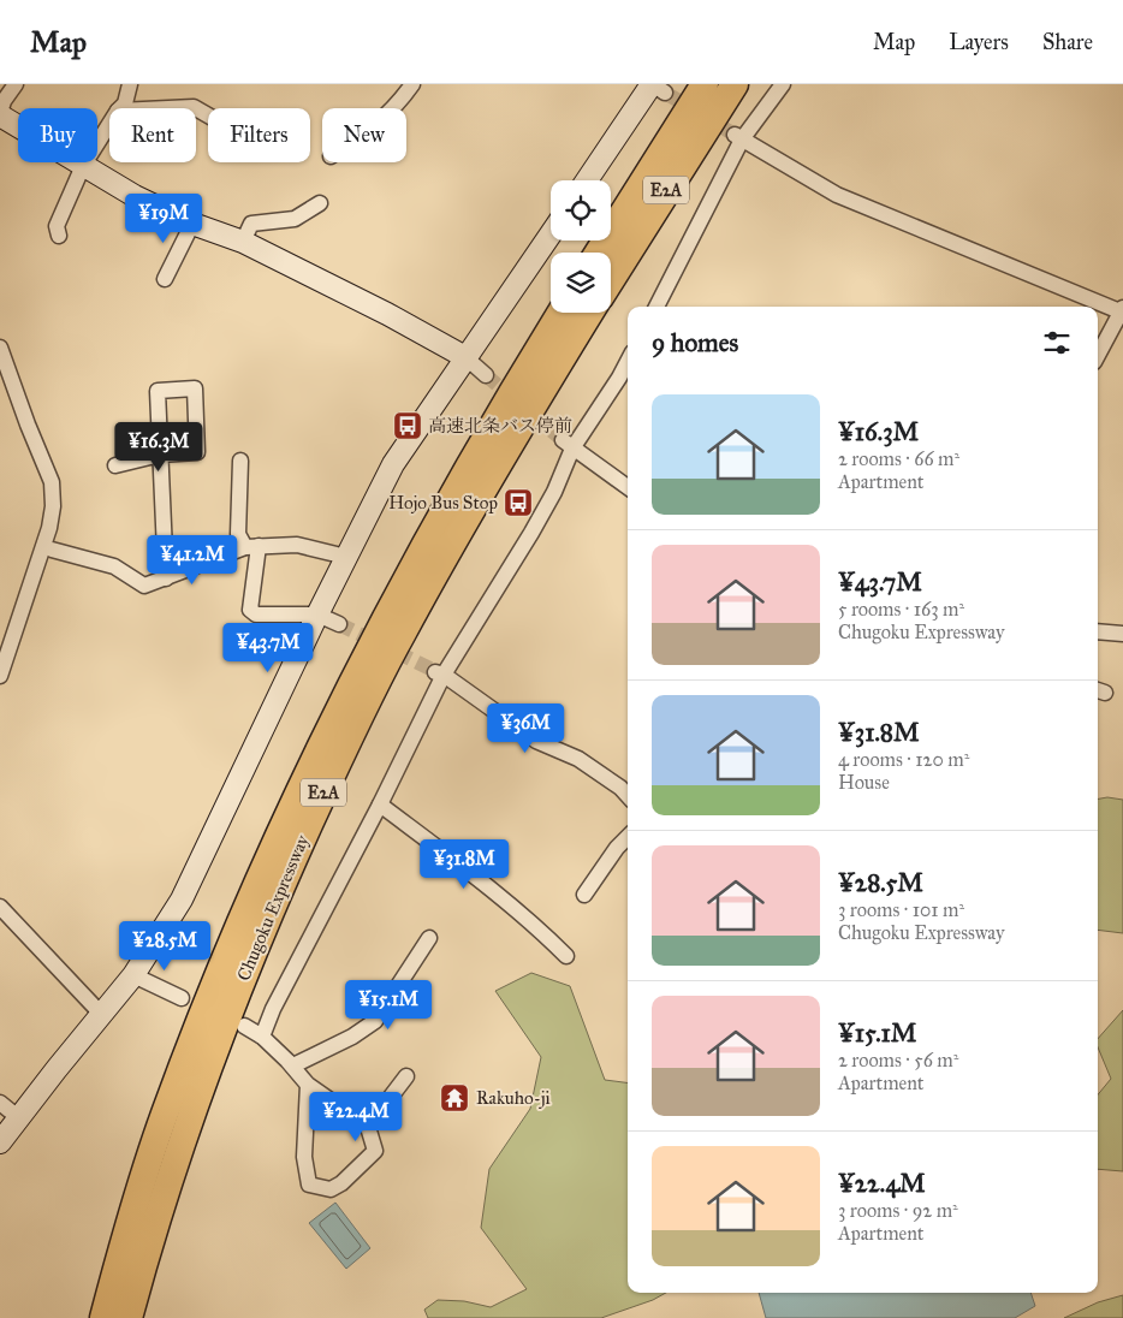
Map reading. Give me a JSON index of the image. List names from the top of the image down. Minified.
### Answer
{"streets":{"highway":["E2A","Chugoku Expressway"]},"places":{"bus stop":["高速北条バス停前","Hojo Bus Stop"],"temple":["Rakuho-ji"]},"page":{"header":"Map","nav":["Map","Layers","Share"],"chip":["Buy","Rent","Filters","New"],"price":["¥19M","¥16.3M","¥41.2M","¥43.7M","¥36M","¥31.8M","¥28.5M","¥15.1M","¥22.4M"],"heading":"9 homes","list":[{"name":"¥16.3M","note":"2 rooms · 66 m² · Apartment"},{"name":"¥43.7M","note":"5 rooms · 163 m² · Chugoku Expressway"},{"name":"¥31.8M","note":"4 rooms · 120 m² · House"},{"name":"¥28.5M","note":"3 rooms · 101 m² · Chugoku Expressway"},{"name":"¥15.1M","note":"2 rooms · 56 m² · Apartment"},{"name":"¥22.4M","note":"3 rooms · 92 m² · Apartment"}]}}
